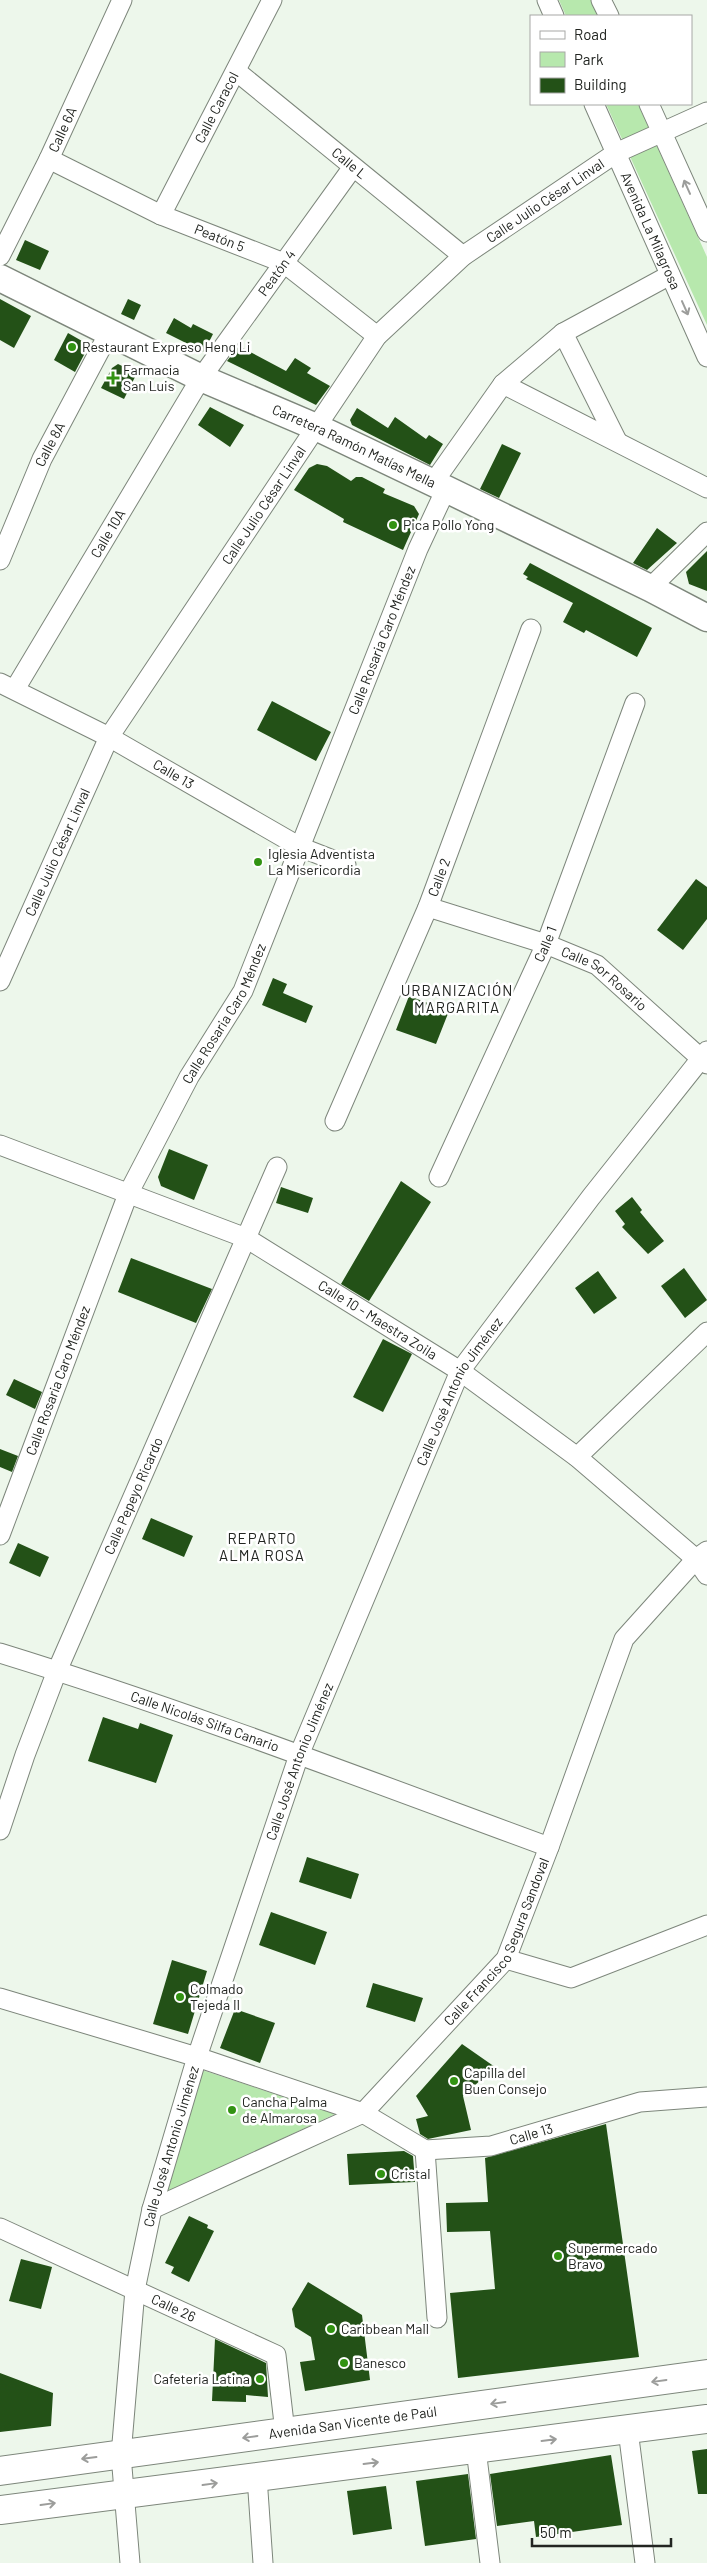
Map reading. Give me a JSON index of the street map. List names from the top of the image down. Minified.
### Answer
{"streets":{"main road":["Carretera Ramón Matías Mella","Avenida San Vicente de Paúl"],"street":["Calle Caracol","Calle 6A","Calle L","Calle Julio César Linval","Avenida La Milagrosa","Peatón 5","Peatón 4","Calle 8A","Calle 10A","Calle Rosaria Caro Méndez","Calle 13","Calle 2","Calle 1","Calle Sor Rosario","Calle 10 - Maestra Zoila","Calle José Antonio Jiménez","Calle Pepeyo Ricardo","Calle Nicolás Silfa Canario","Calle Francisco Segura Sandoval","Calle 26"]},"crossings":[["Calle Caracol","Calle L"],["Calle Caracol","Peatón 5"],["Calle 6A","Peatón 5"],["Calle L","Calle Julio César Linval"],["Calle L","Peatón 4"],["Calle Julio César Linval","Avenida La Milagrosa"],["Calle Julio César Linval","Peatón 5"],["Calle Julio César Linval","Carretera Ramón Matías Mella"],["Calle Julio César Linval","Calle 13"],["Avenida La Milagrosa","Calle Rosaria Caro Méndez"],["Peatón 5","Peatón 4"],["Peatón 4","Carretera Ramón Matías Mella"],["Peatón 4","Calle 10A"],["Calle 8A","Carretera Ramón Matías Mella"],["Carretera Ramón Matías Mella","Calle 10A"],["Carretera Ramón Matías Mella","Calle Rosaria Caro Méndez"],["Calle 10A","Calle 13"],["Calle Rosaria Caro Méndez","Calle 13"],["Calle Rosaria Caro Méndez","Calle 10 - Maestra Zoila"],["Calle 2","Calle Sor Rosario"],["Calle 1","Calle Sor Rosario"],["Calle Sor Rosario","Calle José Antonio Jiménez"],["Calle 10 - Maestra Zoila","Calle José Antonio Jiménez"],["Calle 10 - Maestra Zoila","Calle Pepeyo Ricardo"],["Calle 10 - Maestra Zoila","Calle Francisco Segura Sandoval"],["Calle José Antonio Jiménez","Calle Nicolás Silfa Canario"],["Calle José Antonio Jiménez","Calle Francisco Segura Sandoval"],["Calle José Antonio Jiménez","Calle 26"],["Calle José Antonio Jiménez","Avenida San Vicente de Paúl"],["Calle Pepeyo Ricardo","Calle Nicolás Silfa Canario"],["Calle Nicolás Silfa Canario","Calle Francisco Segura Sandoval"],["Calle 26","Avenida San Vicente de Paúl"]],"districts":["URBANIZACIÓN MARGARITA","REPARTO ALMA ROSA"],"places":{"other":["Restaurant Expreso Heng Li","Pica Pollo Yong","Iglesia Adventista La Misericordia","Colmado Tejeda II","Capilla del Buen Consejo","Cancha Palma de Almarosa","Cristal","Supermercado Bravo","Caribbean Mall","Banesco","Cafeteria Latina"],"health":["Farmacia San Luis"]},"legend":["Road","Park","Building"],"scale_bar":"50 m"}
